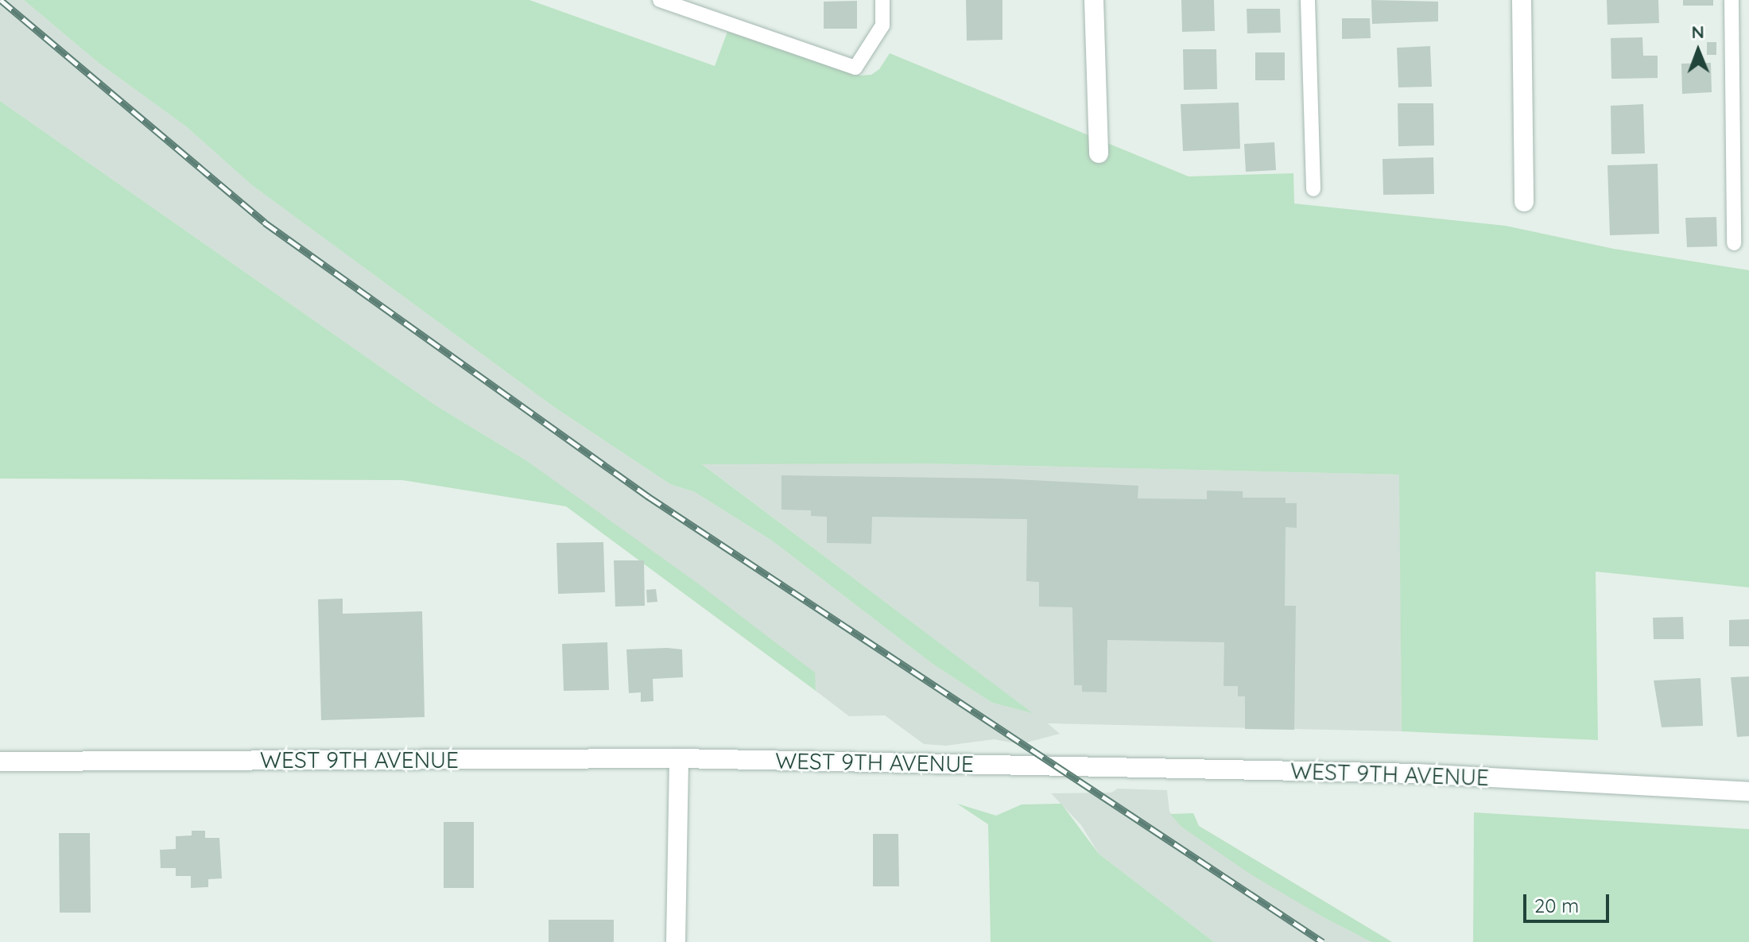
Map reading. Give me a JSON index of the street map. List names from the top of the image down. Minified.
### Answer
{"streets":{"street":["WEST 9TH AVENUE"]},"scale_bar":"20 m","north":"top"}
